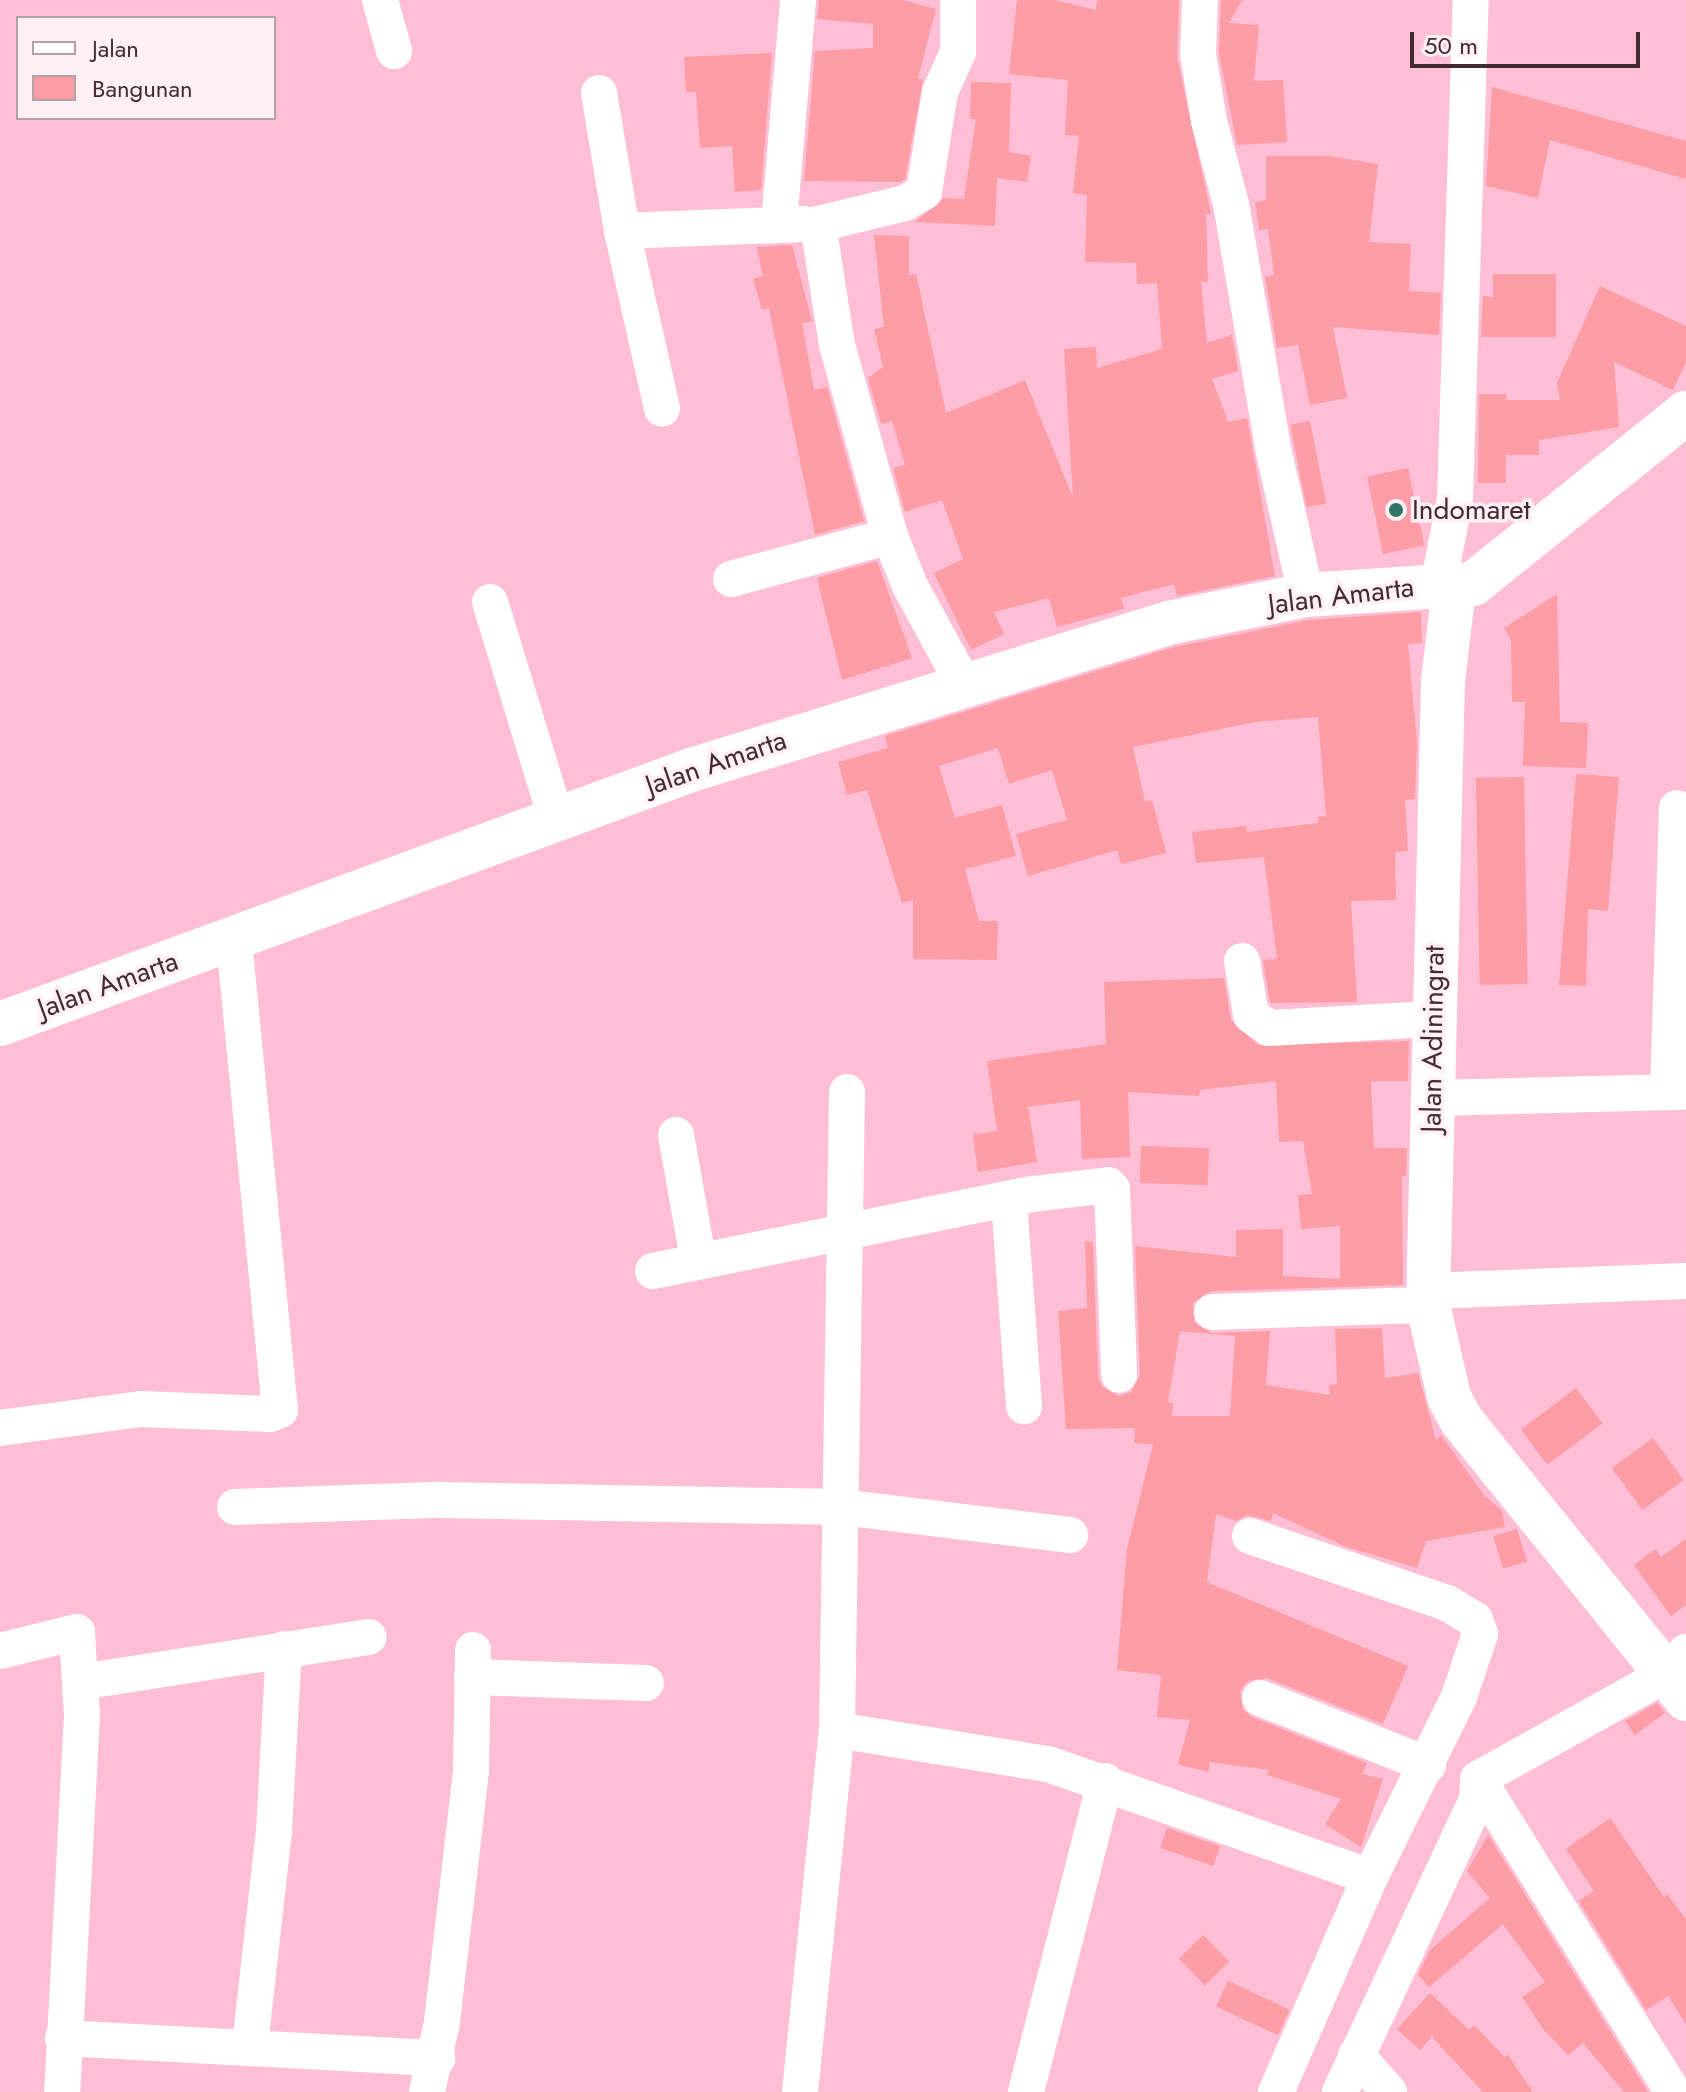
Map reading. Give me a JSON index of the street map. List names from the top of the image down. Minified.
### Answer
{"streets":{"street":["Jalan Amarta","Jalan Adiningrat"]},"crossings":[["Jalan Amarta","Jalan Adiningrat"]],"places":["Indomaret"],"legend":["Jalan","Bangunan"],"scale_bar":"50 m"}
